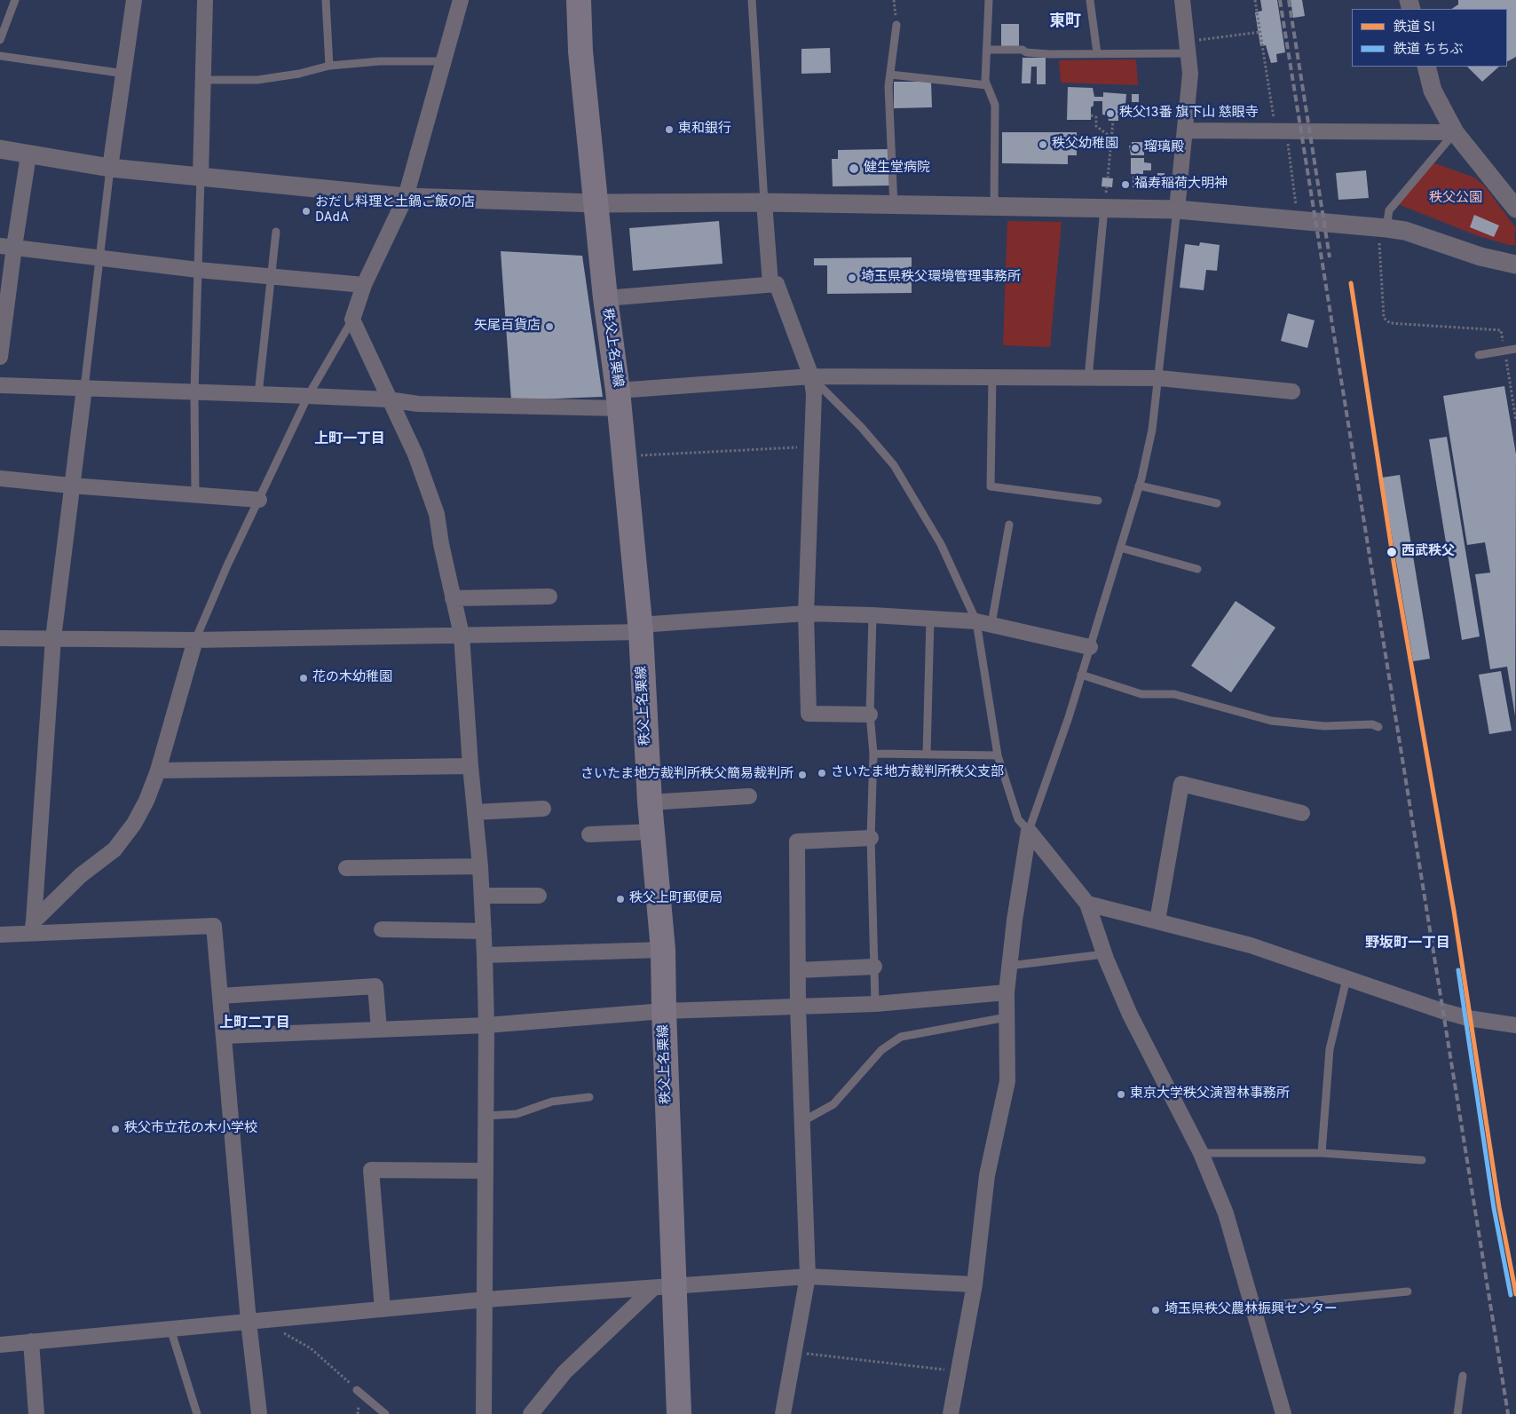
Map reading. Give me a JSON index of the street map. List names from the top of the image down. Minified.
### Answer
{"streets":{"main road":["秩父上名栗線"]},"districts":["東町","上町一丁目","野坂町一丁目","上町二丁目"],"parks":["秩父公園"],"places":["秩父13番 旗下山 慈眼寺","東和銀行","秩父幼稚園","瑠璃殿","健生堂病院","福寿稲荷大明神","おだし料理と土鍋ご飯の店 DAdA","埼玉県秩父環境管理事務所","矢尾百貨店","西武秩父","花の木幼稚園","さいたま地方裁判所秩父支部","さいたま地方裁判所秩父簡易裁判所","秩父上町郵便局","東京大学秩父演習林事務所","秩父市立花の木小学校","埼玉県秩父農林振興センター"],"lines":["rail line SI","rail line ちちぶ"],"legend":["鉄道 SI","鉄道 ちちぶ"]}
